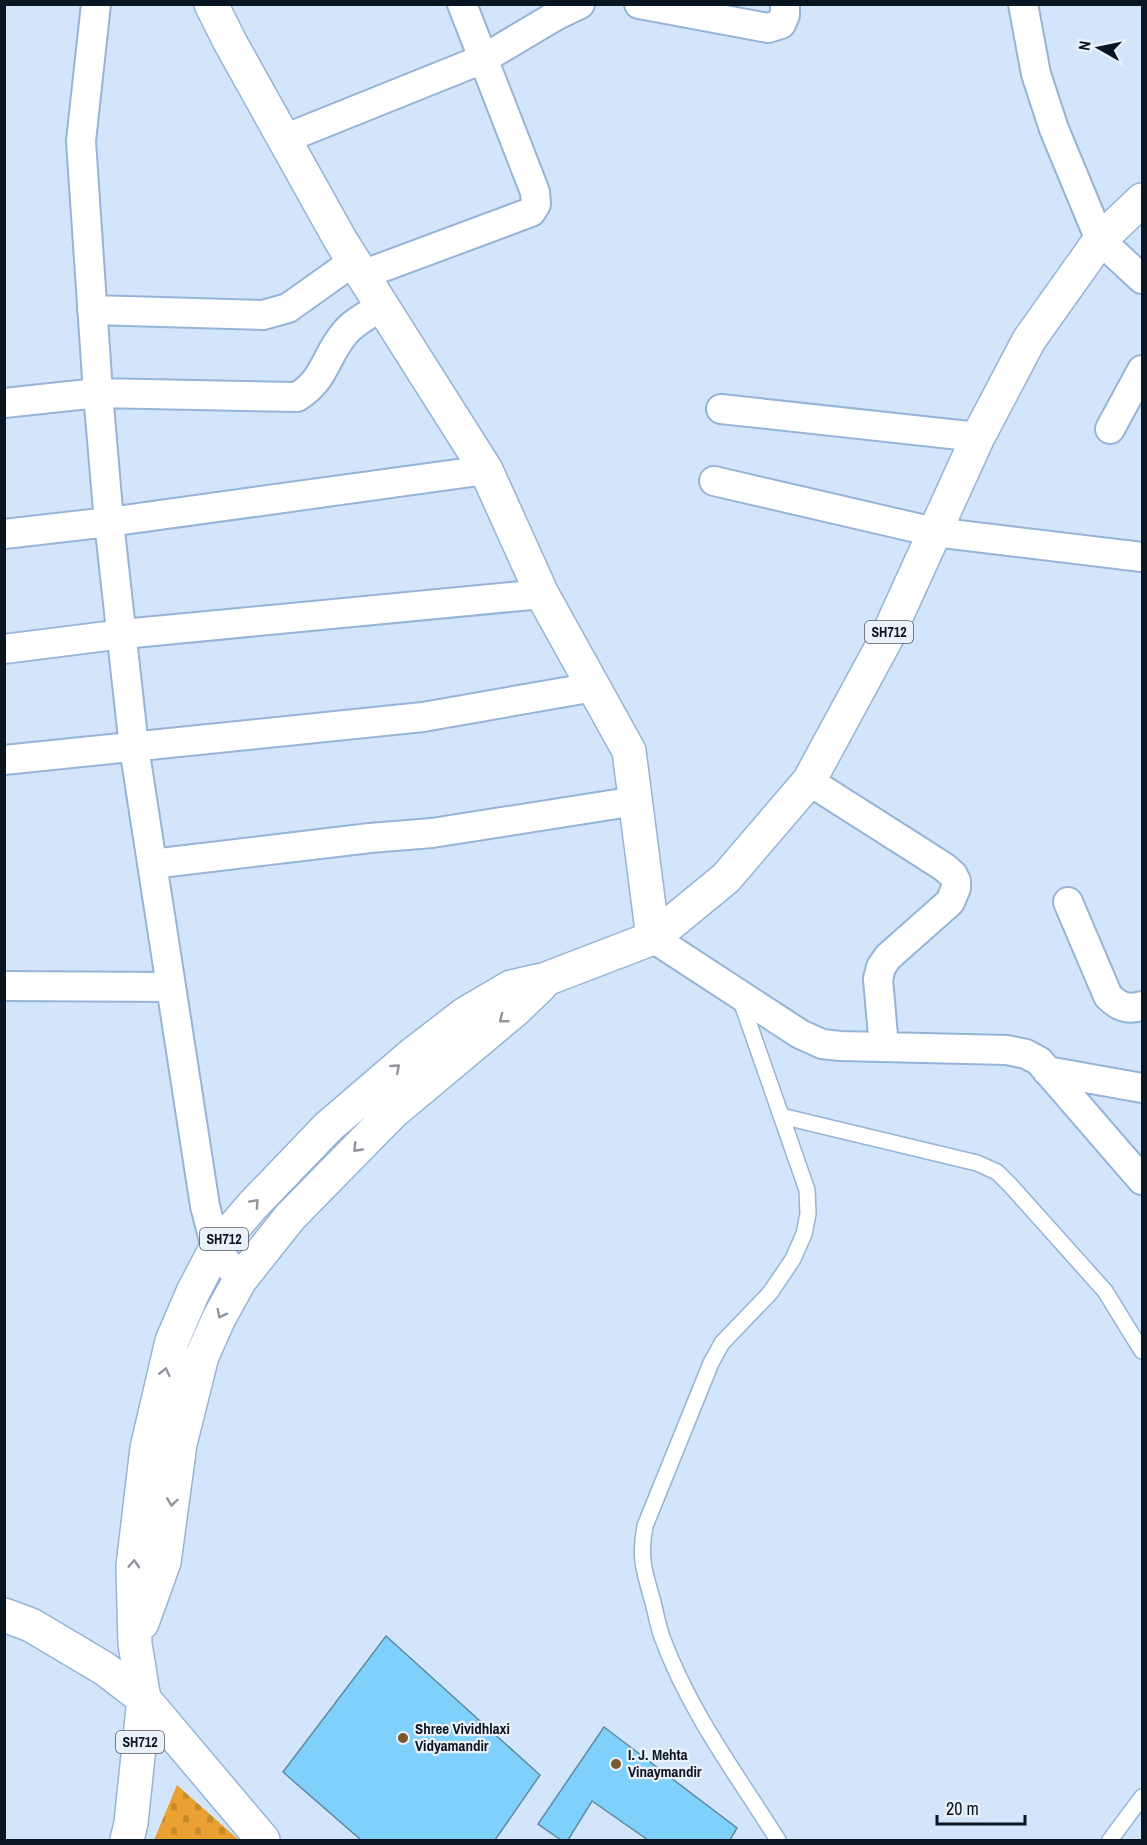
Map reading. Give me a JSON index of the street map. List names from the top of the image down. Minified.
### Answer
{"streets":{"main road":["SH712"]},"places":["Shree Vividhlaxi Vidyamandir","I. J. Mehta Vinaymandir"],"scale_bar":"20 m","north":"left"}
